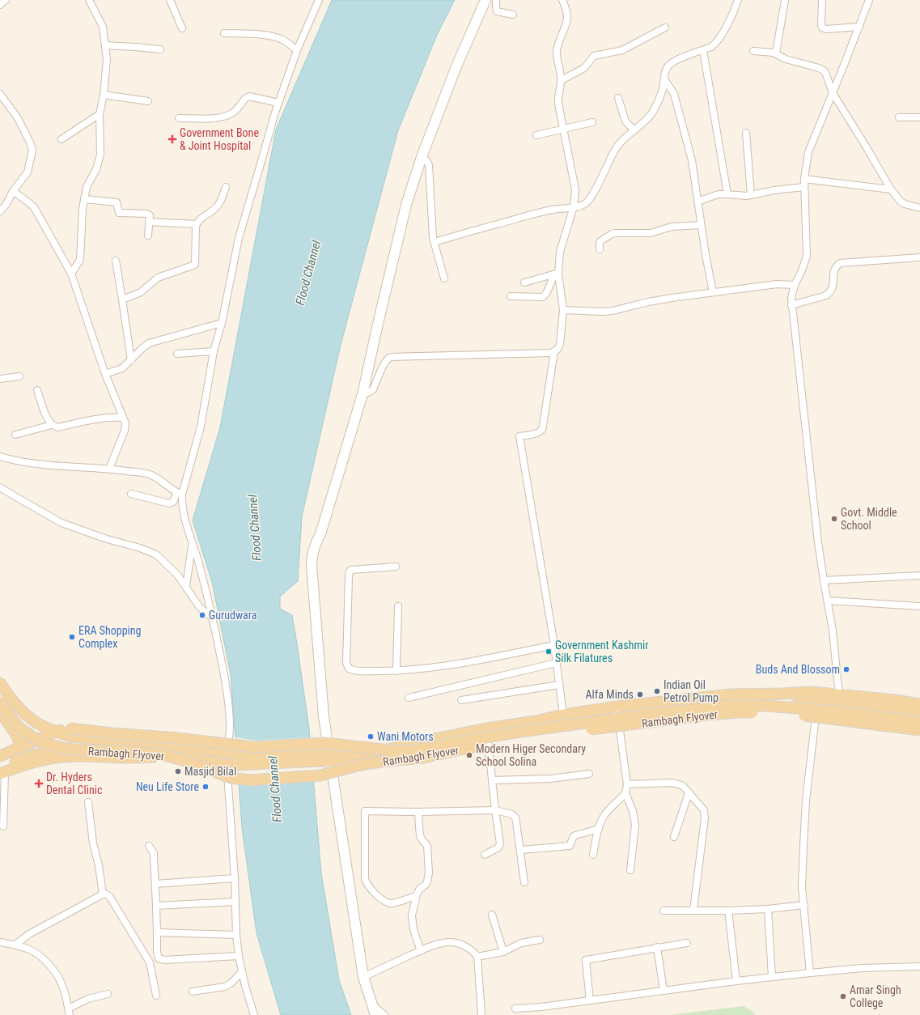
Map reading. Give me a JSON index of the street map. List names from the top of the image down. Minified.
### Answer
{"streets":{"main road":["Rambagh Flyover"]},"water":["Flood Channel"],"places":{"health":["Government Bone & Joint Hospital","Dr. Hyders Dental Clinic"],"other":["Govt. Middle School","Gurudwara","ERA Shopping Complex","Government Kashmir Silk Filatures","Buds And Blossom","Indian Oil Petrol Pump","Alfa Minds","Wani Motors","Modern Higer Secondary School Solina","Masjid Bilal","Neu Life Store","Amar Singh College"]}}
